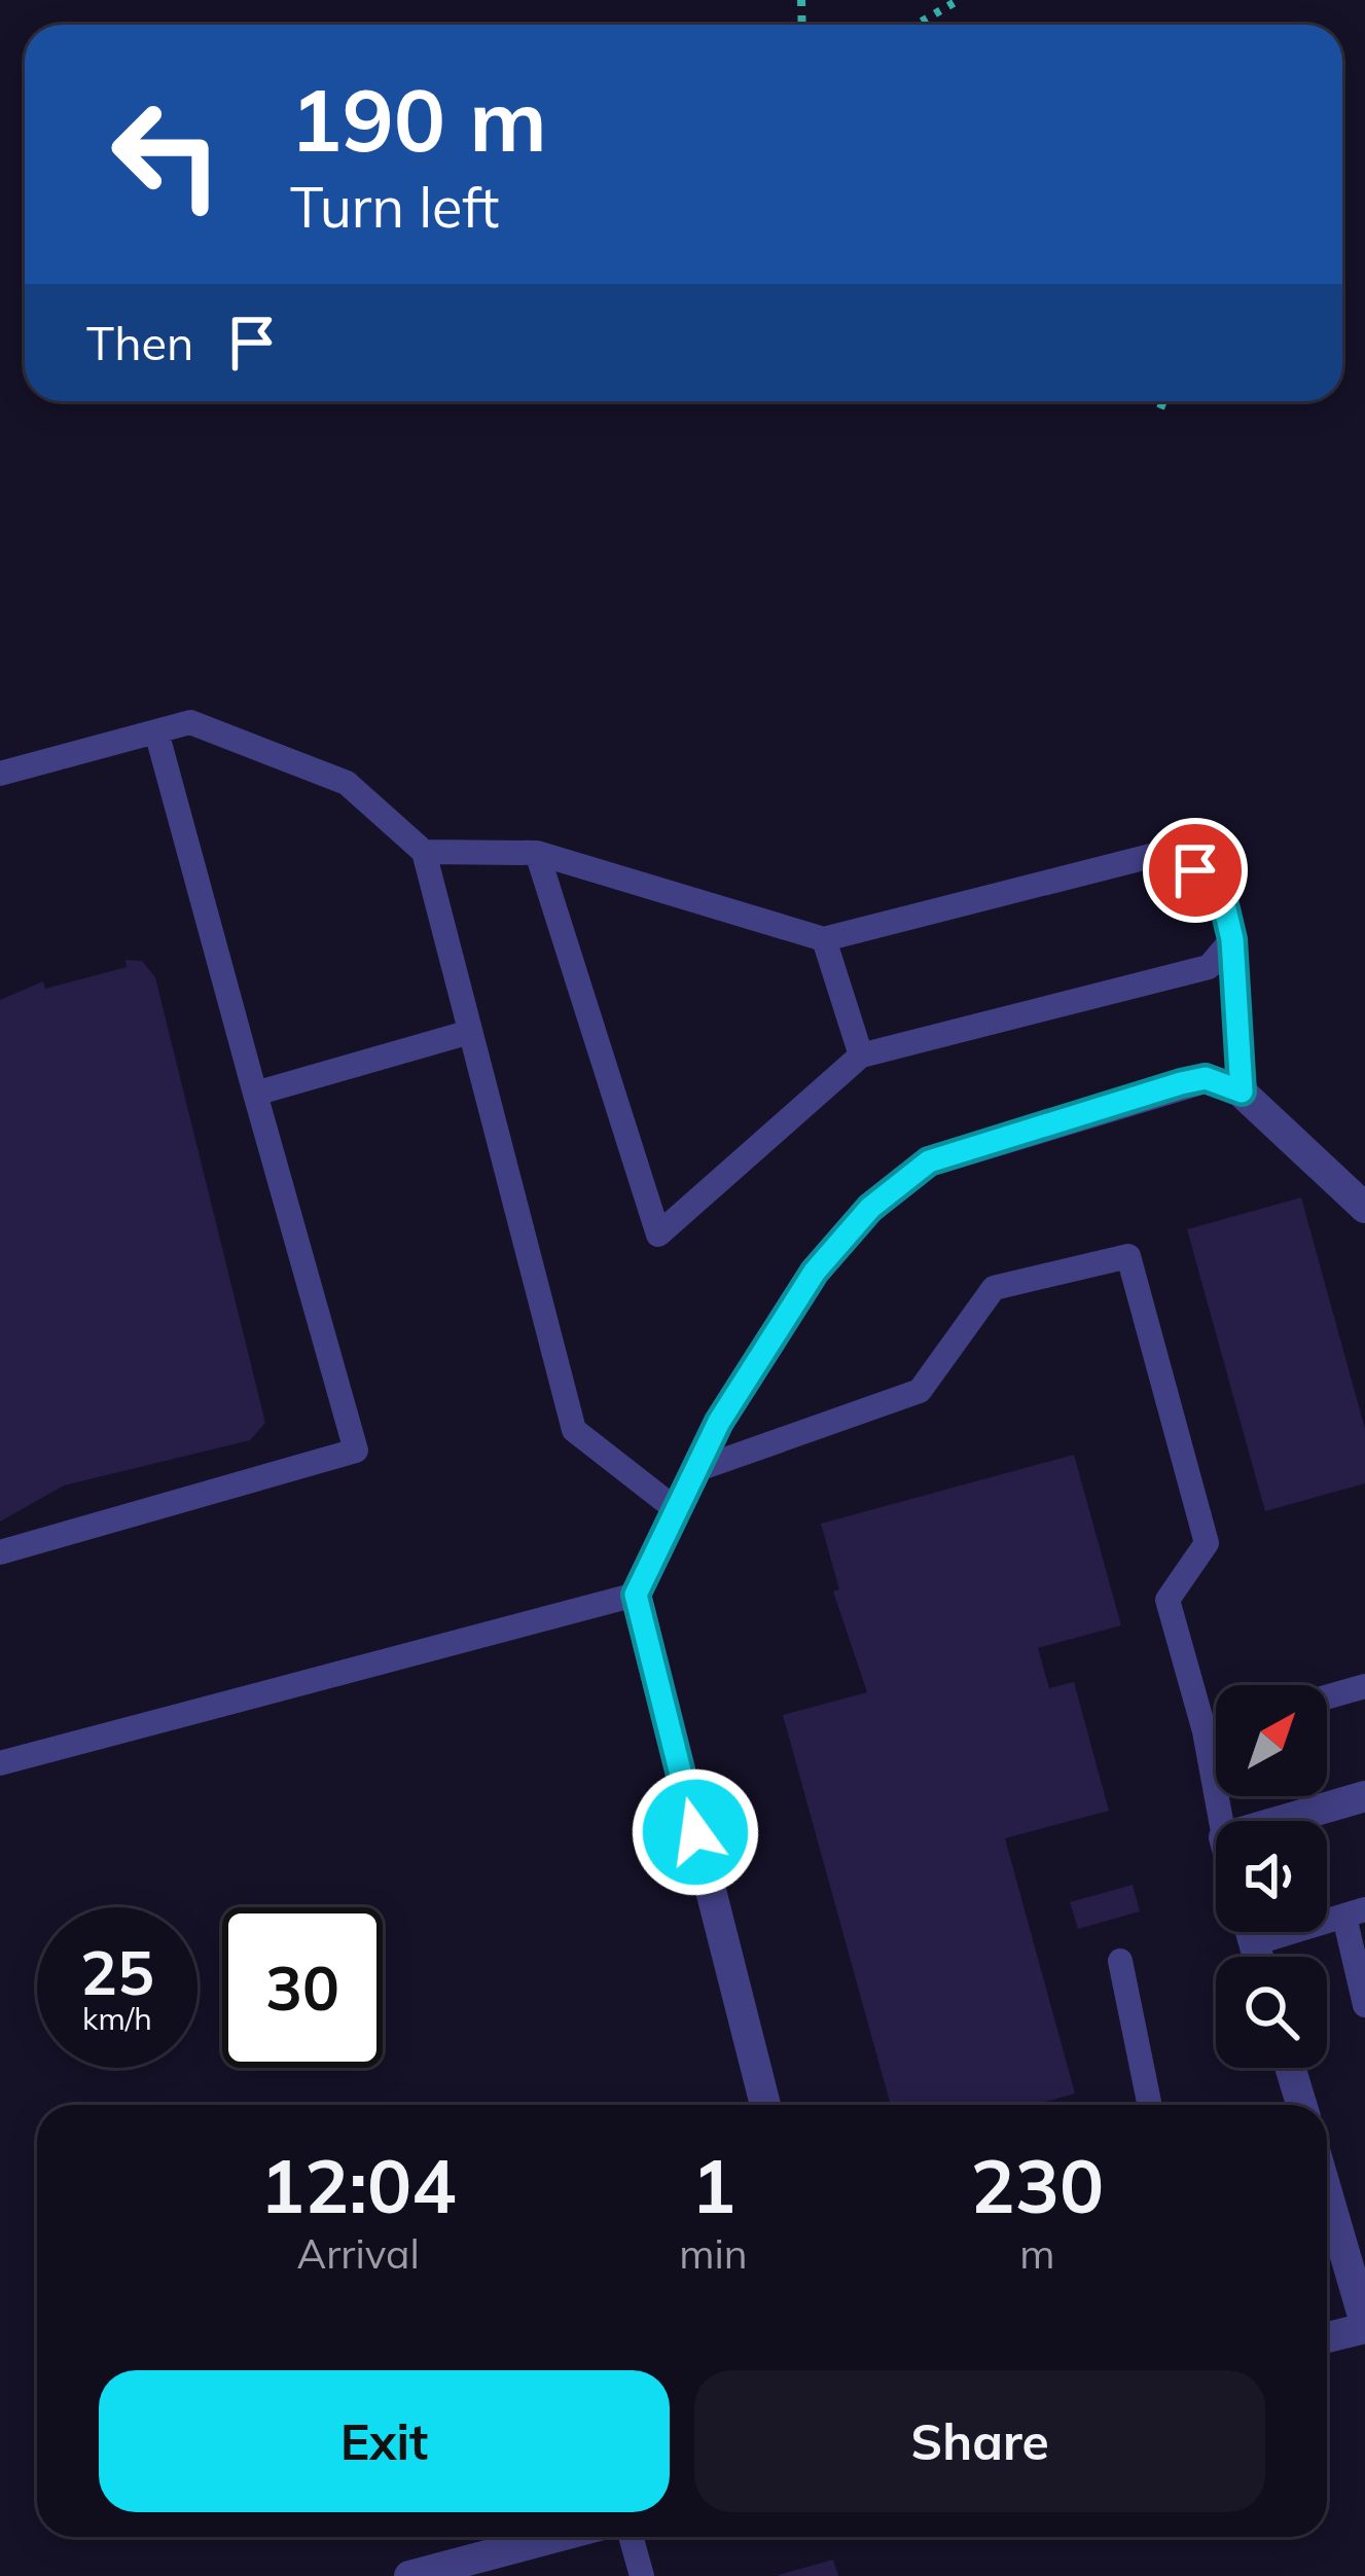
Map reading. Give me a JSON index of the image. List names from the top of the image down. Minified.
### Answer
{"north":"top right","page":{"turn":["190 m","Turn left"],"then":"Then","speed":"25 km/h","limit":"30","eta":["12:04","Arrival","1","min","230","m"],"buttons":["Exit","Share"]}}
